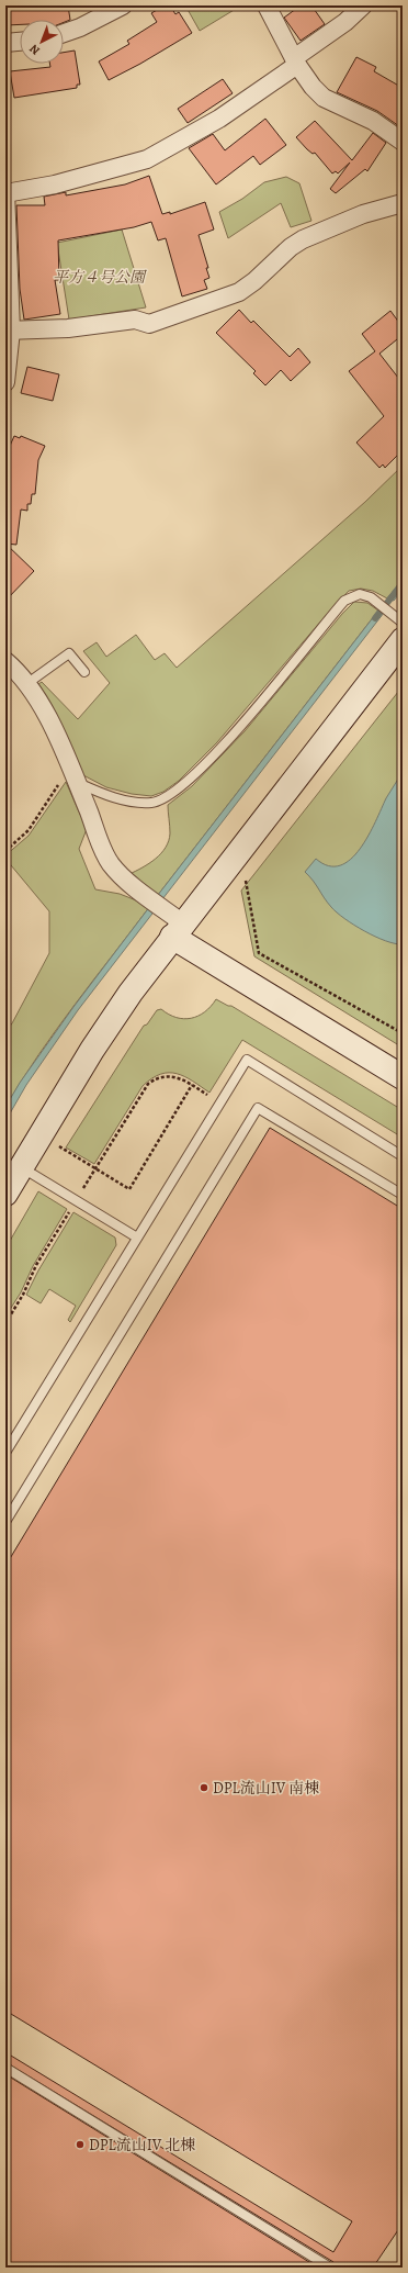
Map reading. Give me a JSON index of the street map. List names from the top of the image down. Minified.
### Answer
{"parks":["平方４号公園"],"places":["DPL流山IV 南棟","DPL流山IV 北棟"],"north":"bottom left"}
